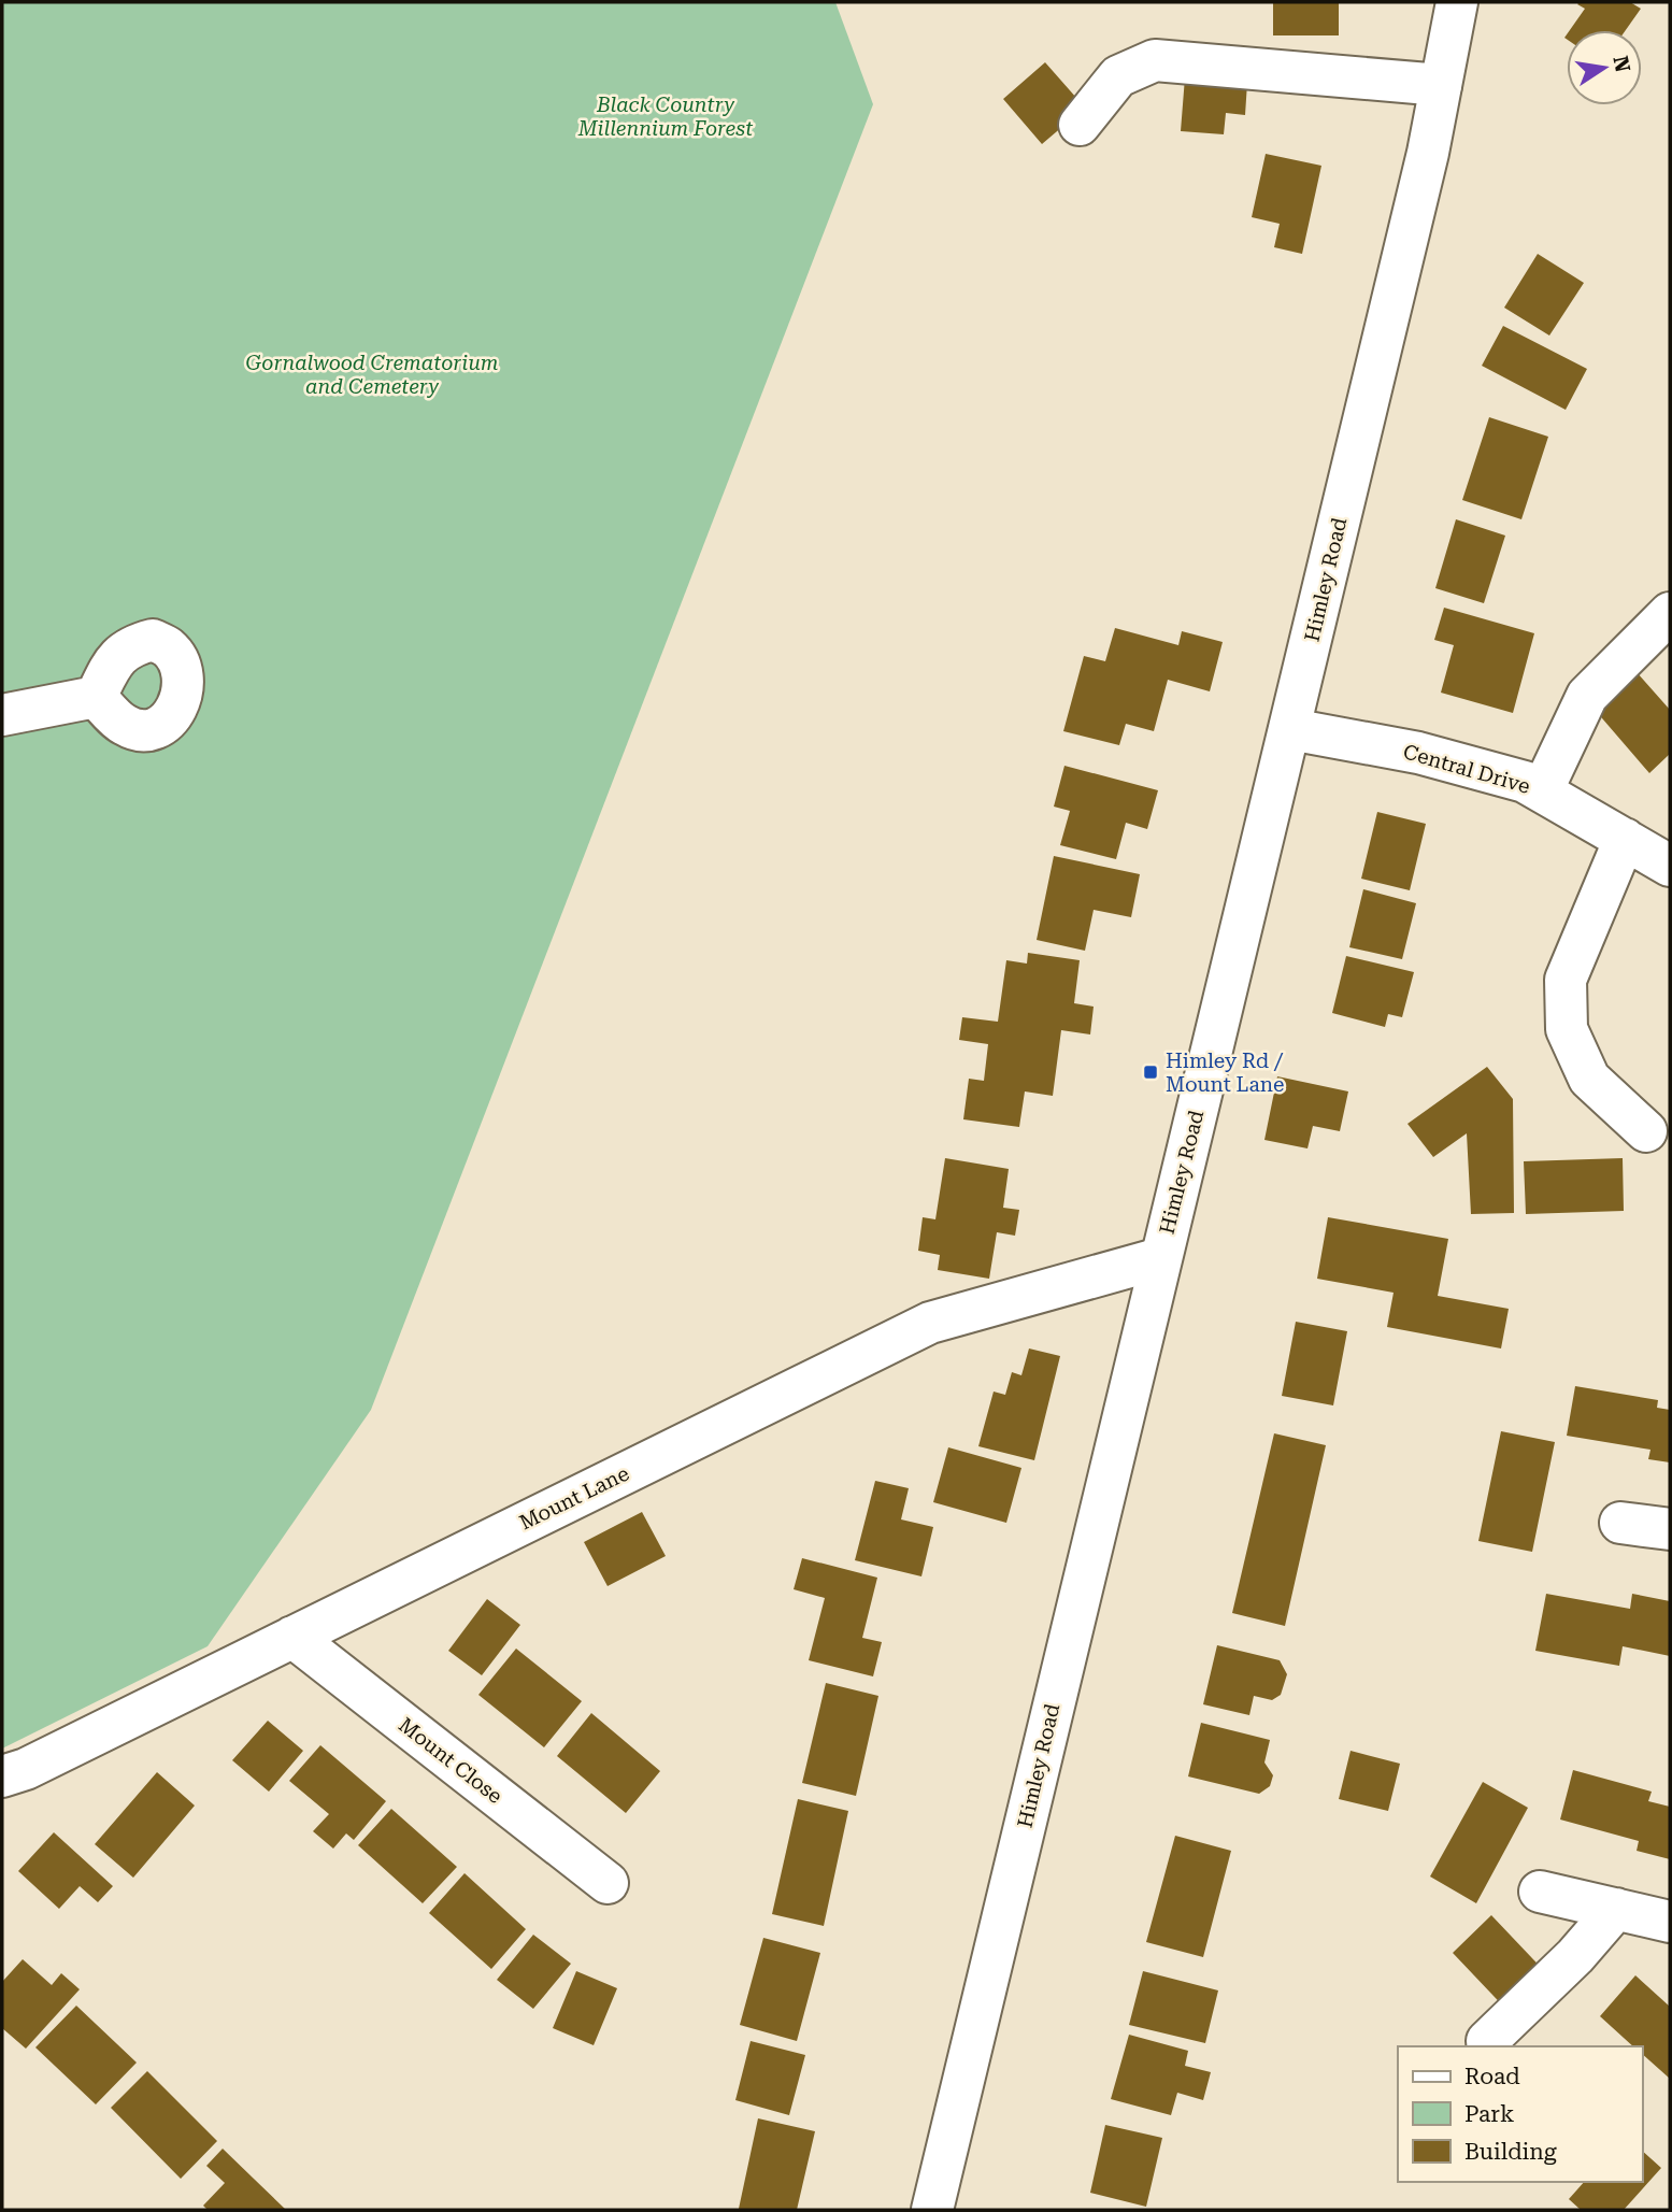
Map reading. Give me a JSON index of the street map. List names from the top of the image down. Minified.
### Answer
{"streets":{"street":["Himley Road","Central Drive","Mount Lane","Mount Close"]},"crossings":[["Himley Road","Central Drive"],["Himley Road","Mount Lane"],["Mount Lane","Mount Close"]],"parks":["Black Country Millennium Forest","Gornalwood Crematorium and Cemetery"],"places":{"transit":["Himley Rd / Mount Lane"]},"legend":["Road","Park","Building"],"north":"right"}
